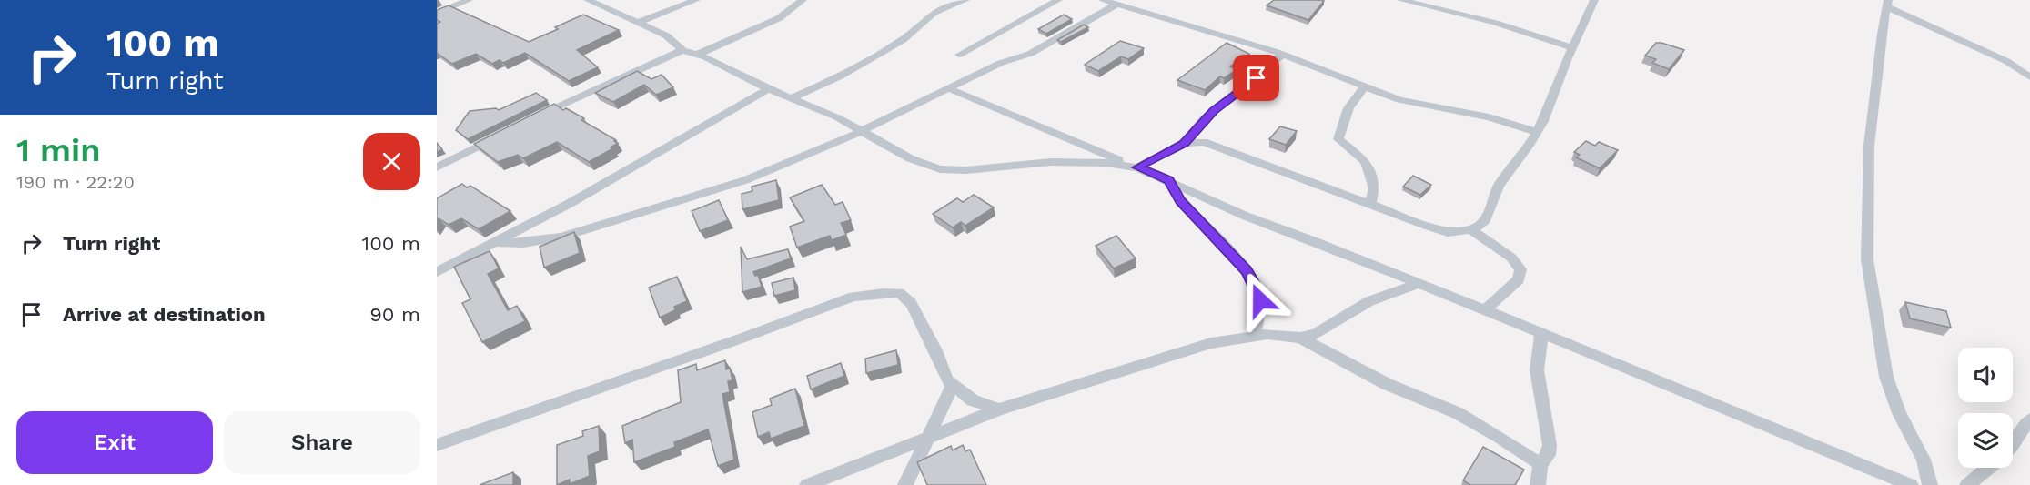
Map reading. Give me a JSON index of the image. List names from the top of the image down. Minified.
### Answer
{"page":{"turn":["100 m","Turn right"],"heading":["1 min","190 m · 22:20"],"list":[{"name":"Turn right","value":"100 m"},{"name":"Arrive at destination","value":"90 m"}],"buttons":["Exit","Share"]}}
